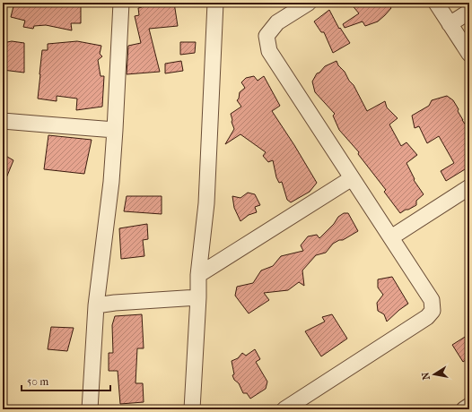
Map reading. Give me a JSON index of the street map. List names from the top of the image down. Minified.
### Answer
{"scale_bar":"50 m","north":"left"}
